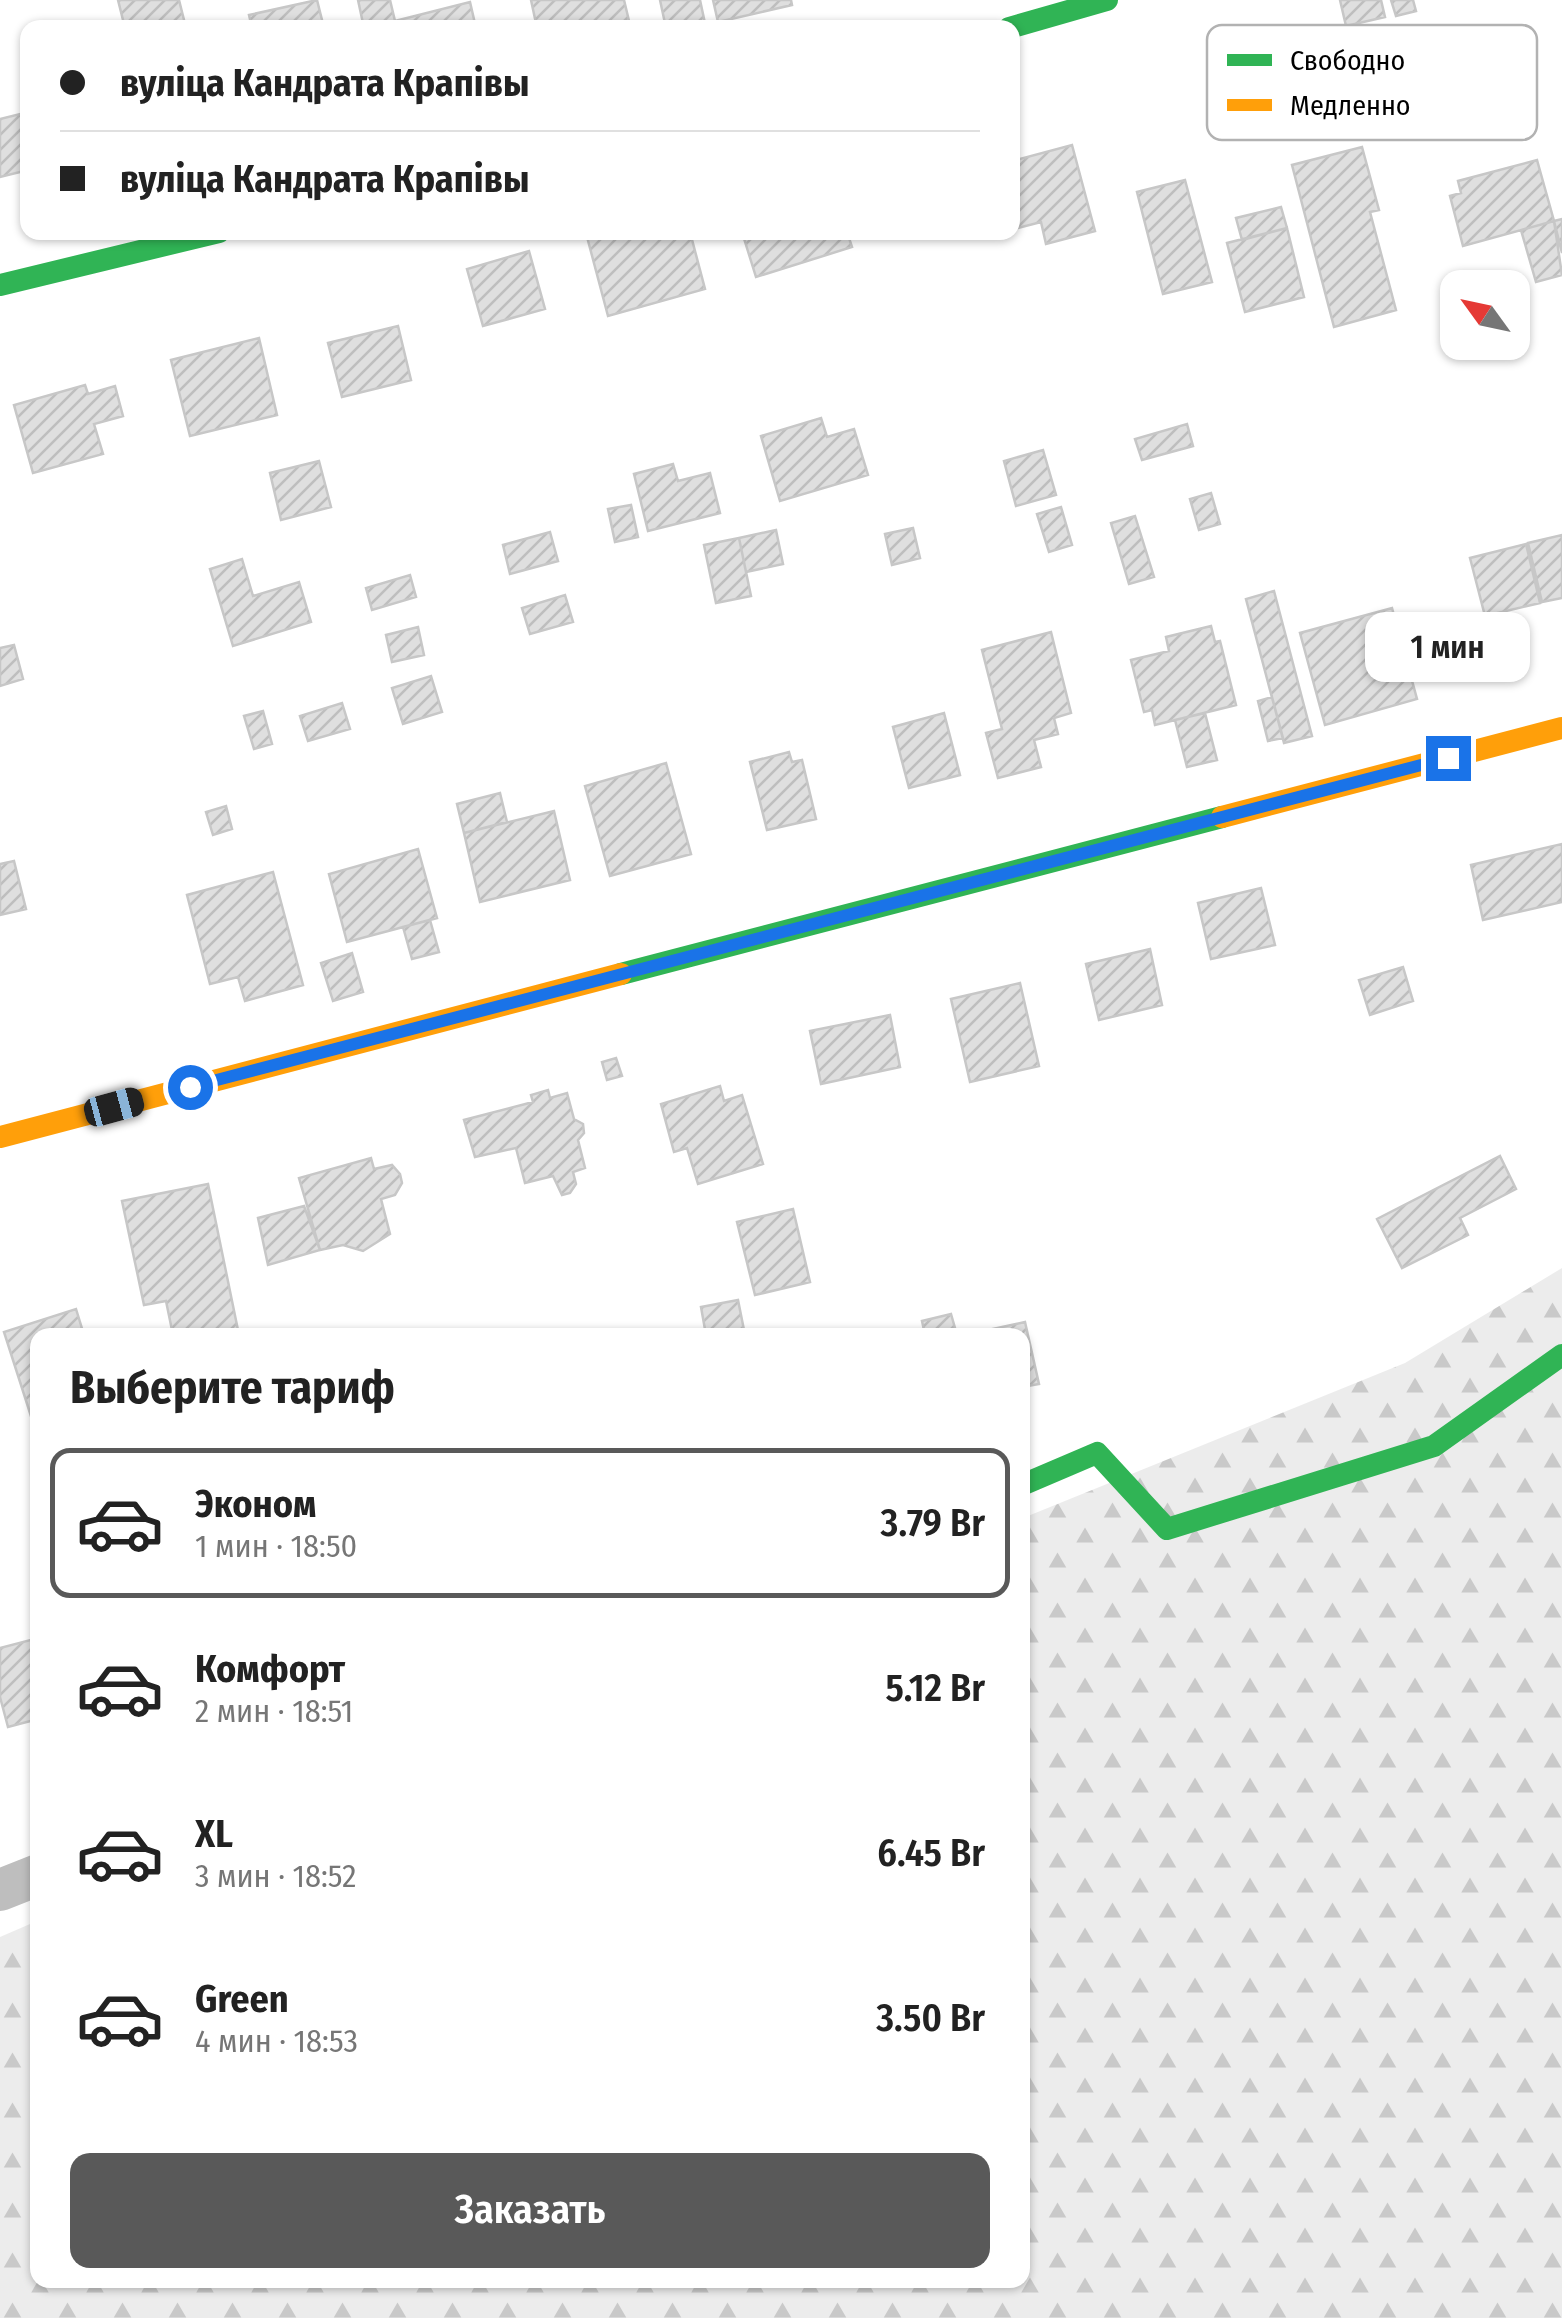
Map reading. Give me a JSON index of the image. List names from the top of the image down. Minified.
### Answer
{"legend":["Свободно","Медленно"],"north":"top left","page":{"banner":["вуліца Кандрата Крапівы","вуліца Кандрата Крапівы"],"bubble":"1 мин","heading":"Выберите тариф","list":[{"name":"Эконом","note":"1 мин · 18:50","value":"3.79 Br"},{"name":"Комфорт","note":"2 мин · 18:51","value":"5.12 Br"},{"name":"XL","note":"3 мин · 18:52","value":"6.45 Br"},{"name":"Green","note":"4 мин · 18:53","value":"3.50 Br"}],"buttons":"Заказать"}}
